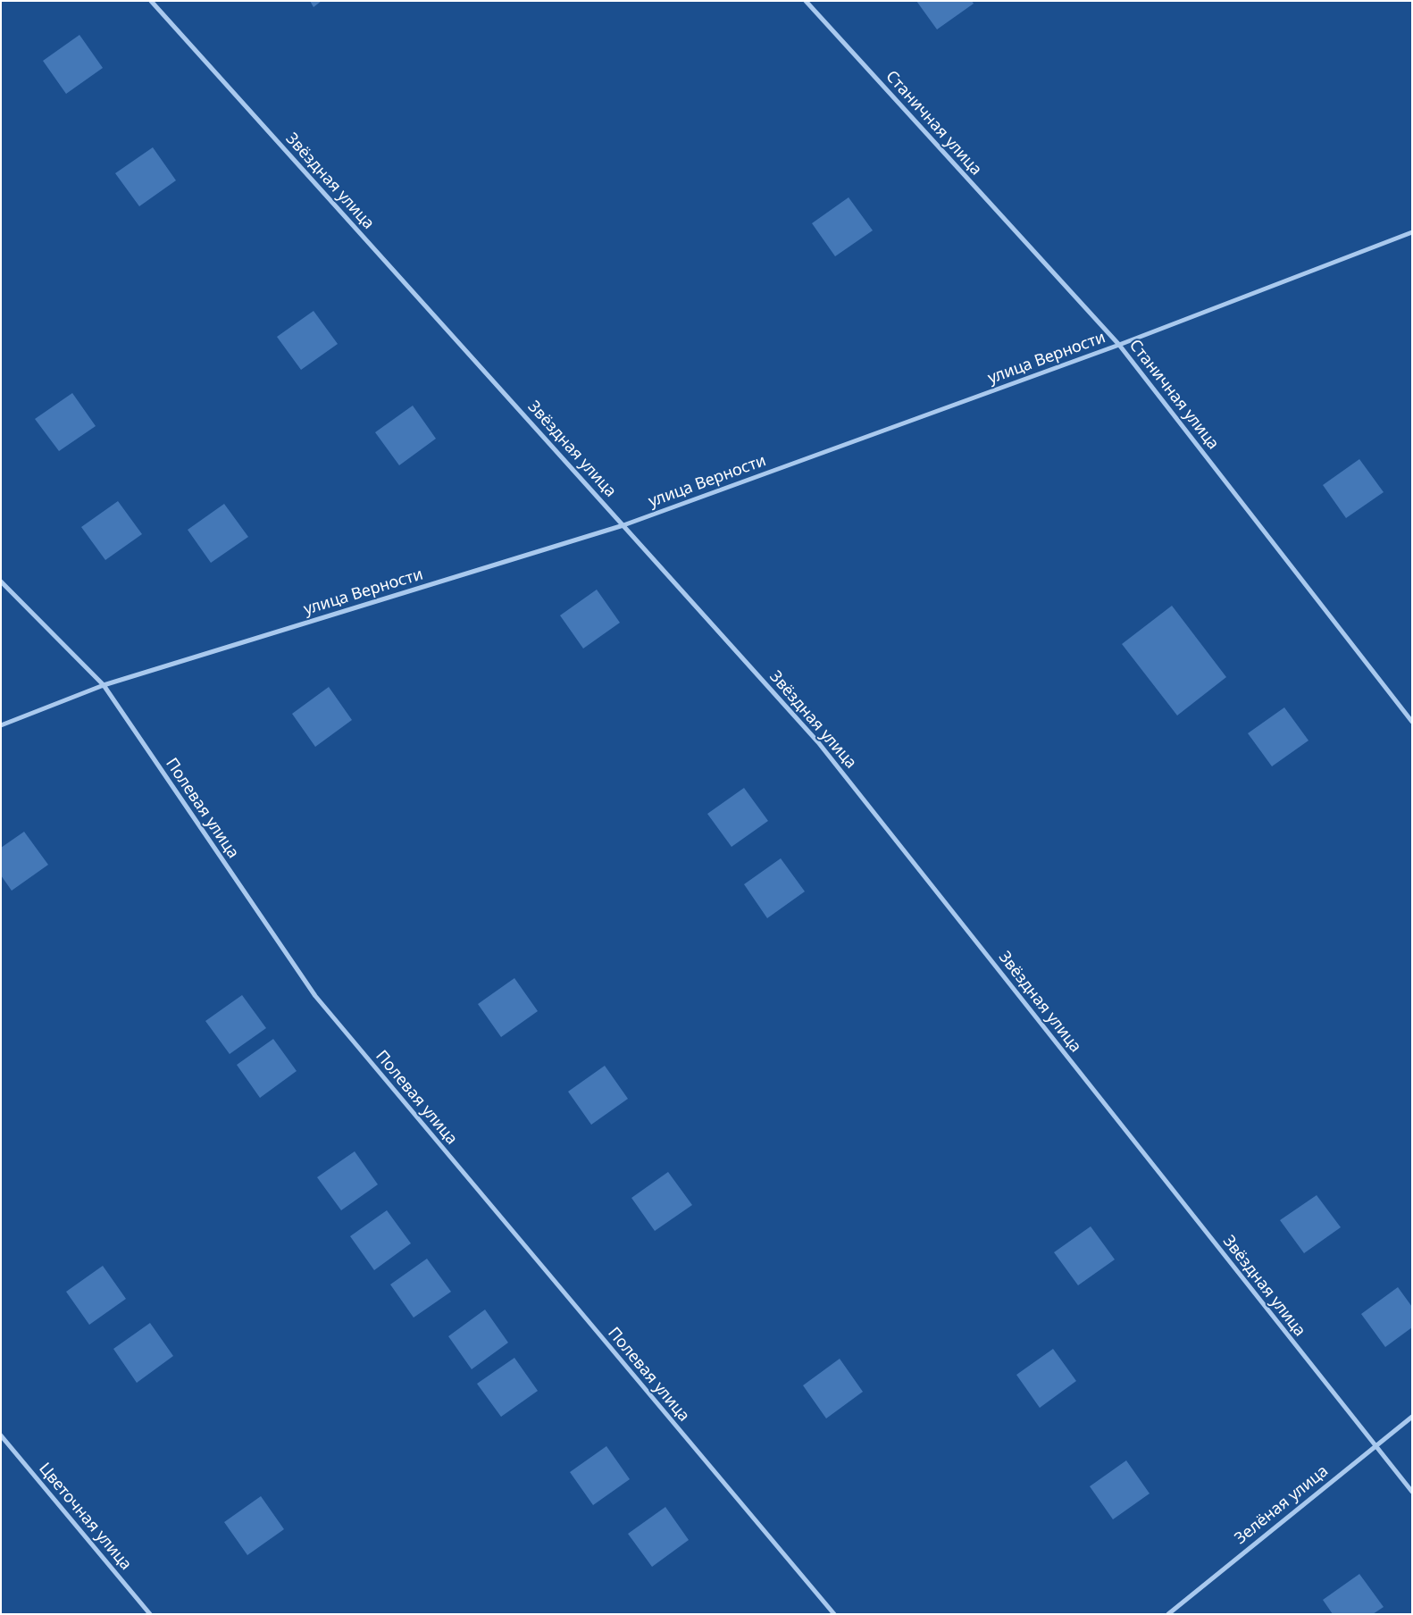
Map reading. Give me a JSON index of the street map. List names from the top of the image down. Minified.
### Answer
{"streets":{"street":["Станичная улица","Звёздная улица","улица Верности","Полевая улица","Зелёная улица","Цветочная улица"]},"crossings":[["Станичная улица","улица Верности"],["Звёздная улица","улица Верности"],["Звёздная улица","Зелёная улица"],["улица Верности","Полевая улица"]]}
